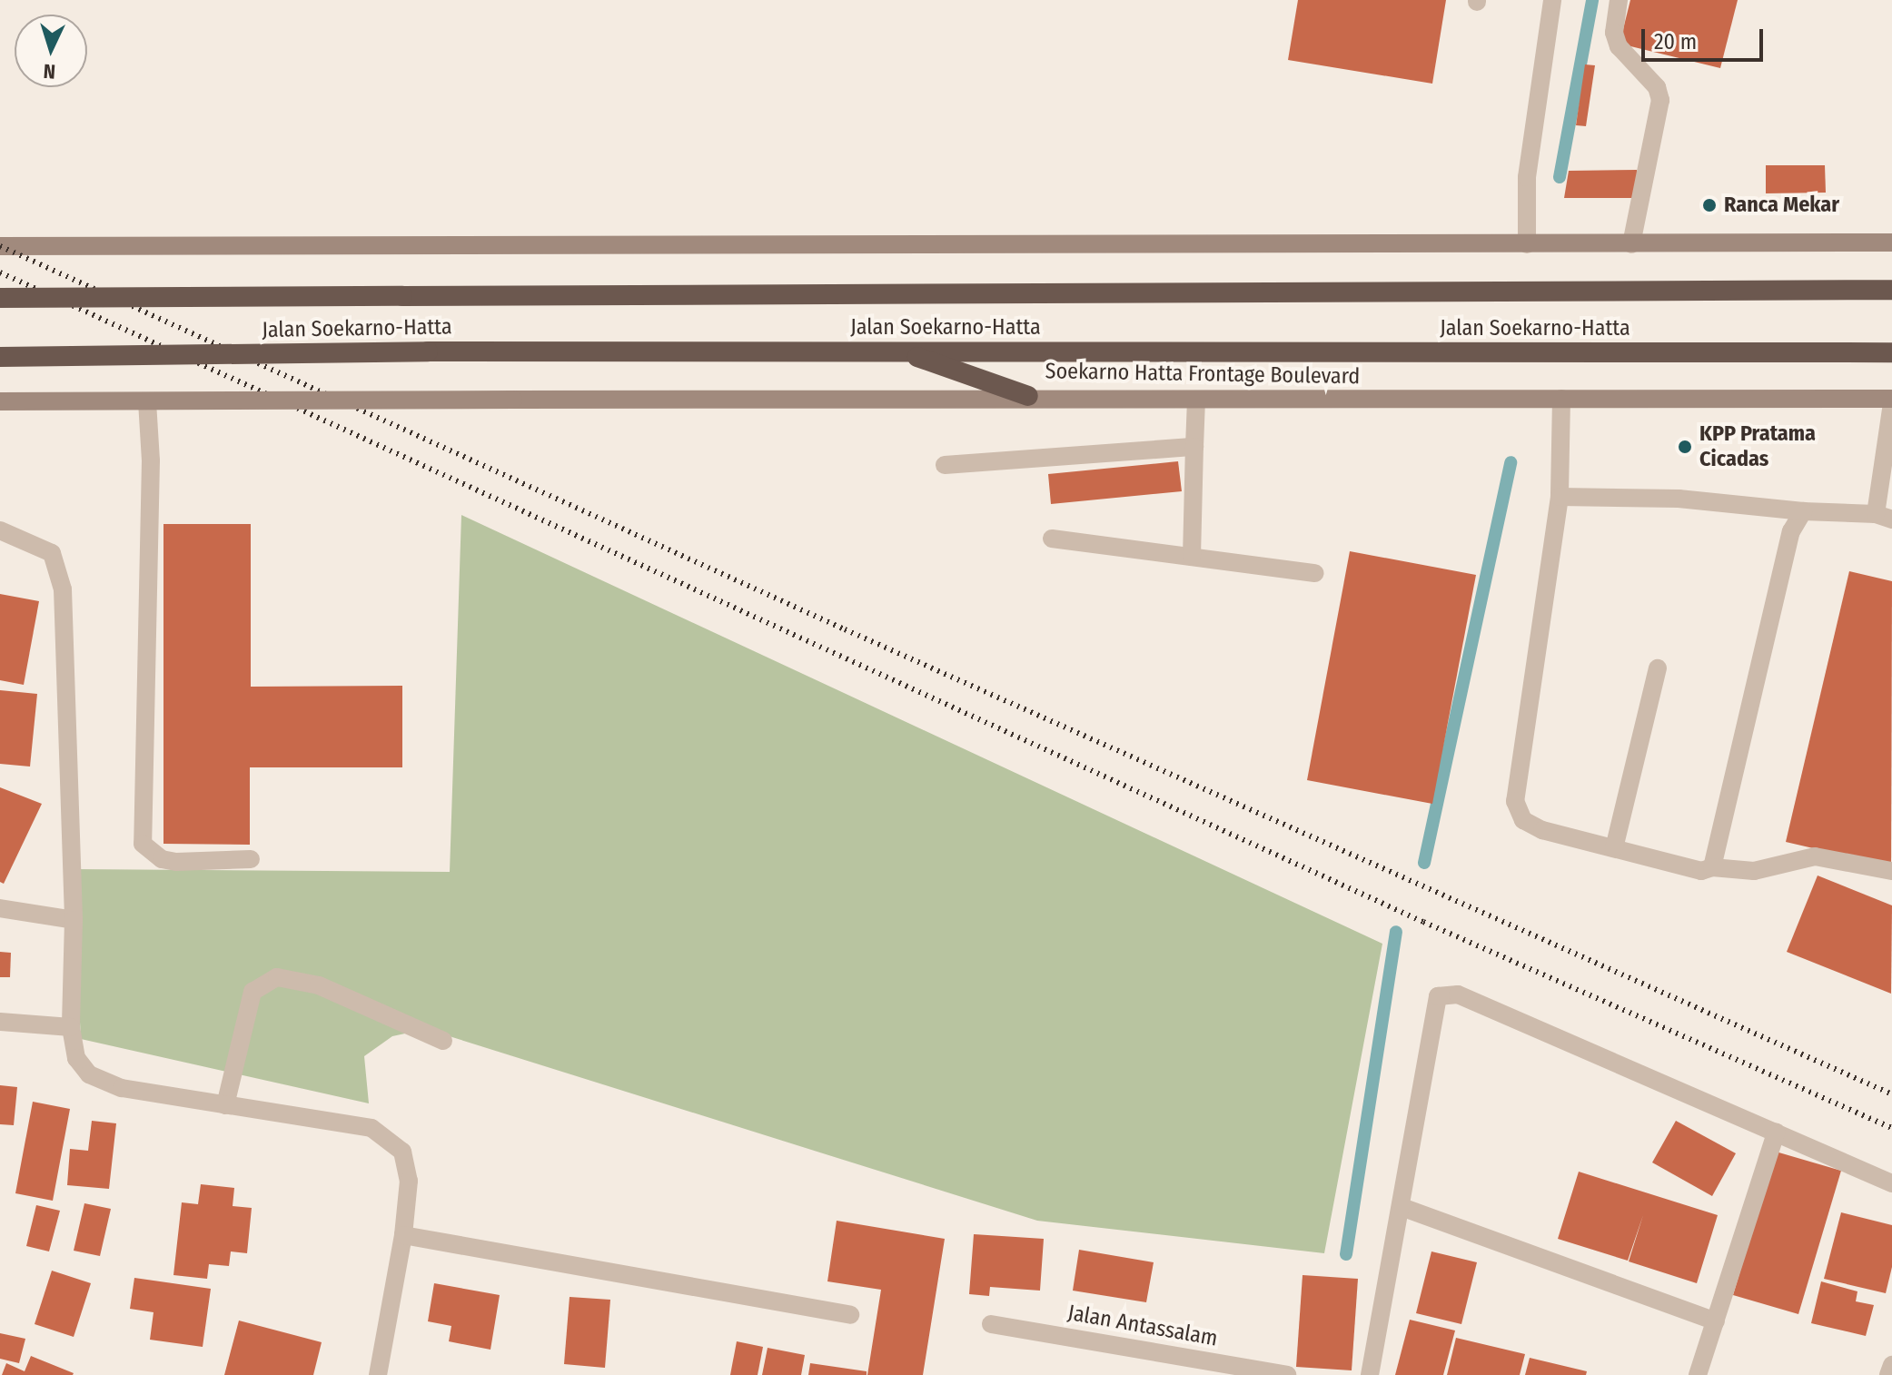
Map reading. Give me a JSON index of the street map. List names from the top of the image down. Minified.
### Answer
{"streets":{"highway":["Jalan Soekarno-Hatta"],"main road":["Soekarno Hatta Frontage Boulevard"],"street":["Jalan Antassalam"]},"places":["Ranca Mekar","KPP Pratama Cicadas"],"scale_bar":"20 m","north":"bottom"}
